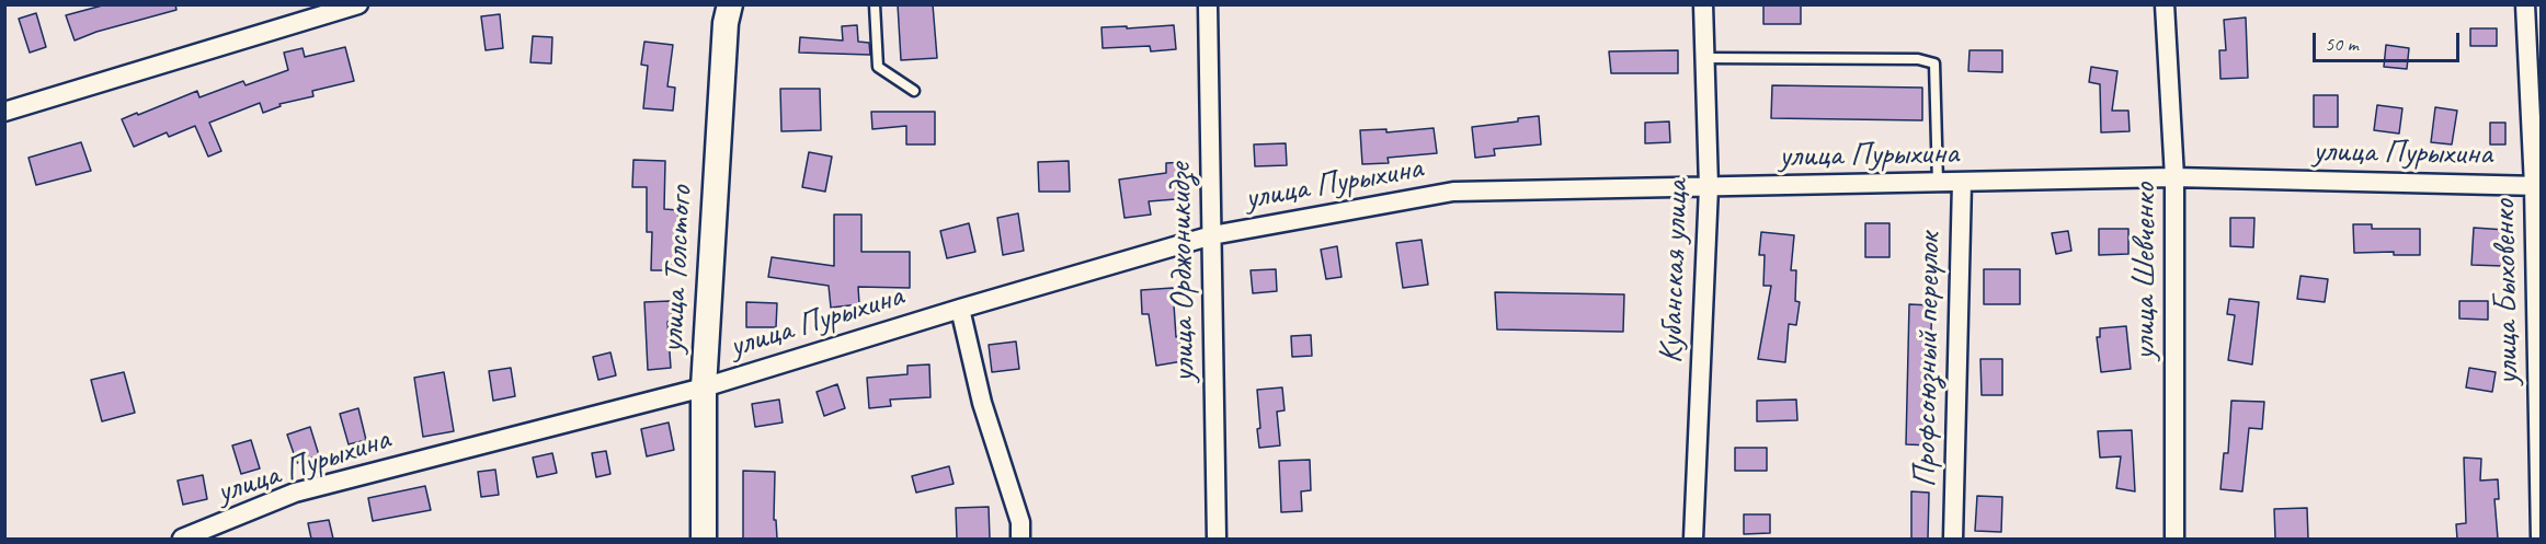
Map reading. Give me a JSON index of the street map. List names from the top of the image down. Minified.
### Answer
{"streets":{"street":["улица Пурыхина","улица Толстого","Кубанская улица","улица Шевченко","улица Орджоникидзе","улица Быховенко","Профсоюзный переулок"]},"crossings":[["улица Пурыхина","улица Толстого"],["улица Пурыхина","Кубанская улица"],["улица Пурыхина","улица Шевченко"],["улица Пурыхина","улица Орджоникидзе"],["улица Пурыхина","улица Быховенко"],["улица Пурыхина","Профсоюзный переулок"]],"scale_bar":"50 m"}
